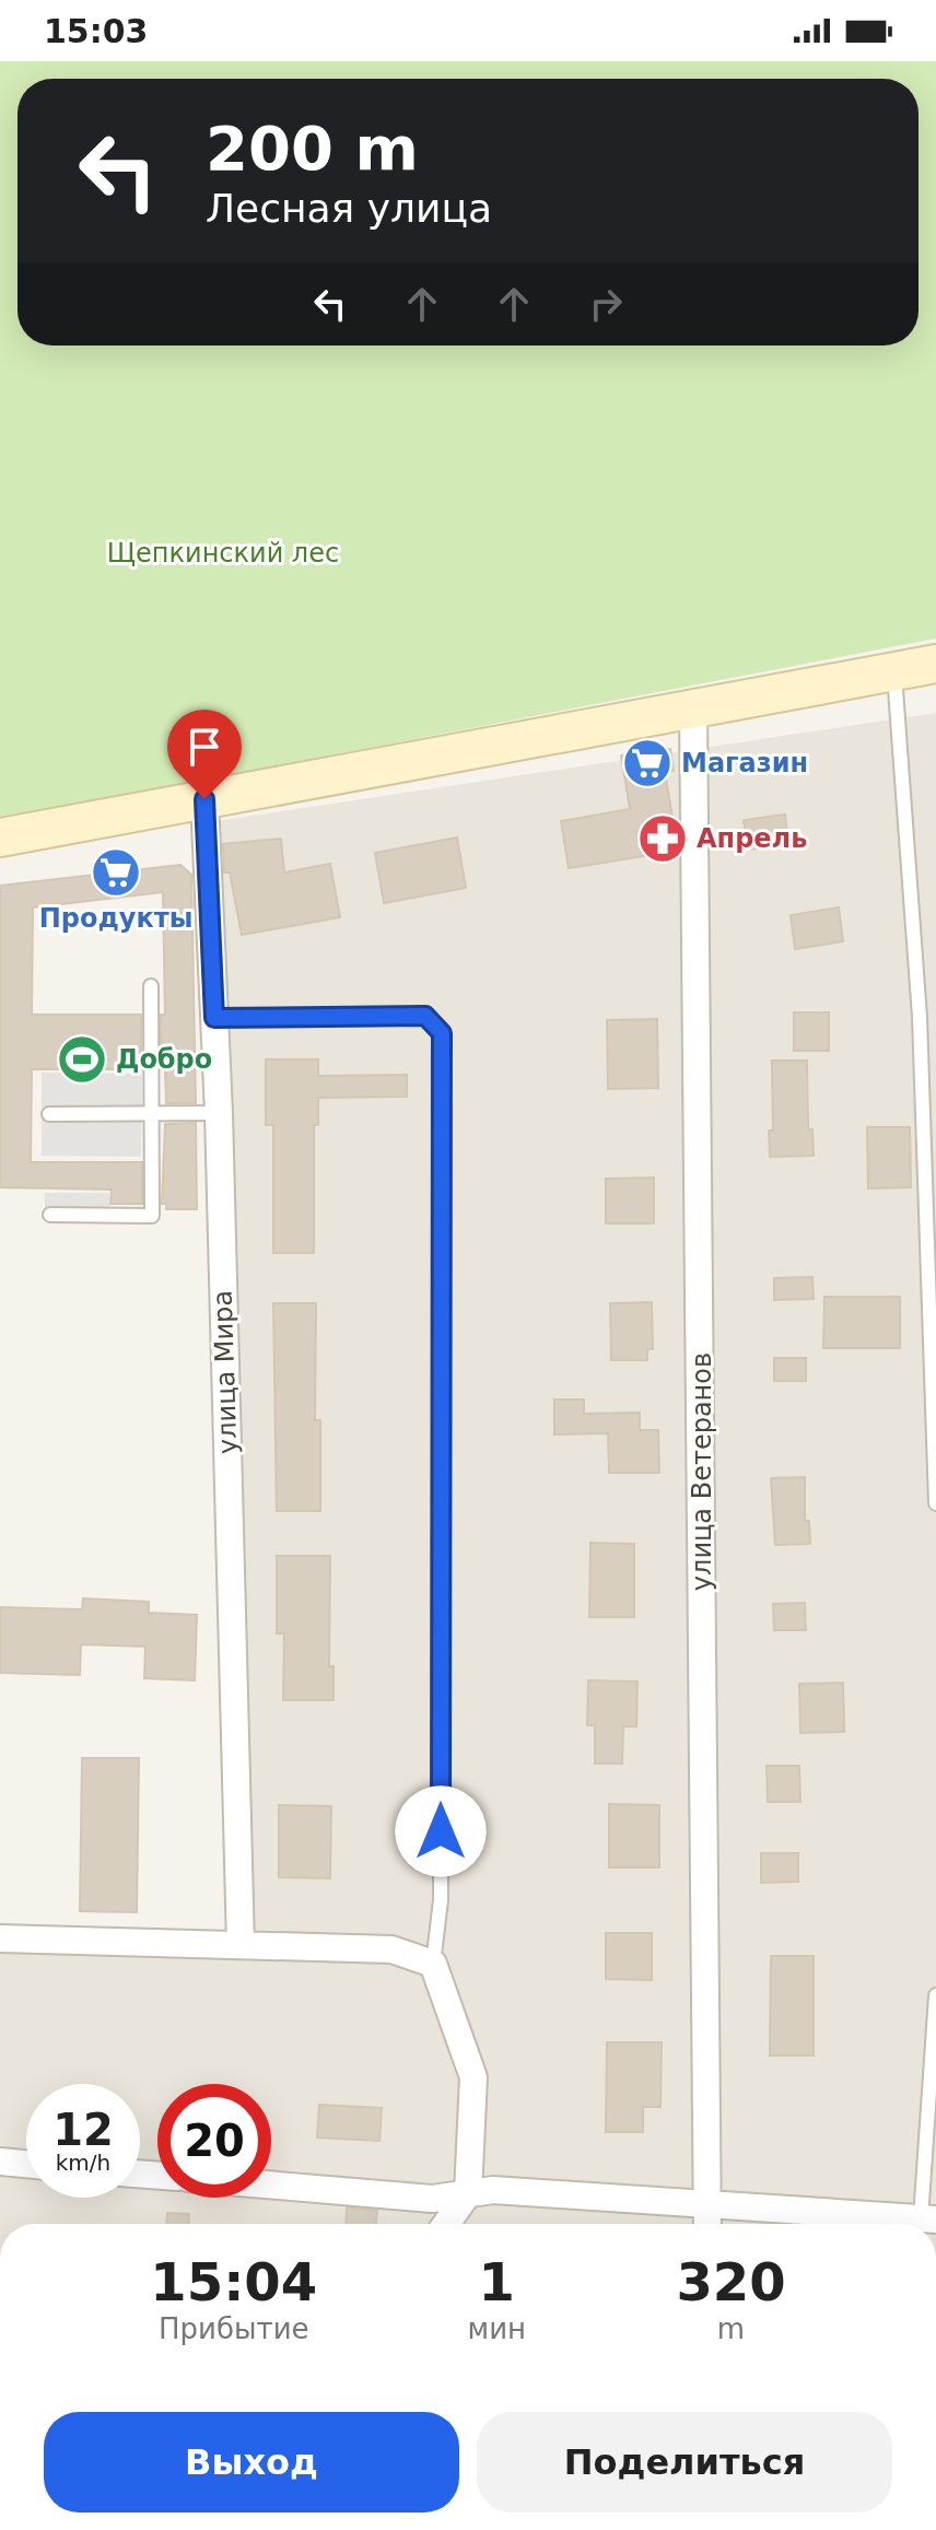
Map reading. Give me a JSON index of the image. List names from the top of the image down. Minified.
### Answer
{"streets":{"street":["улица Мира","улица Ветеранов"]},"parks":["Щепкинский лес"],"places":{"supermarket":["Магазин","Продукты"],"pharmacy":["Апрель"],"sports":["Добро"]},"page":{"status":"15:03","turn":["200 m","Лесная улица"],"speed":"12 km/h","limit":"20","eta":["15:04","Прибытие","1","мин","320","m"],"buttons":["Выход","Поделиться"]}}
